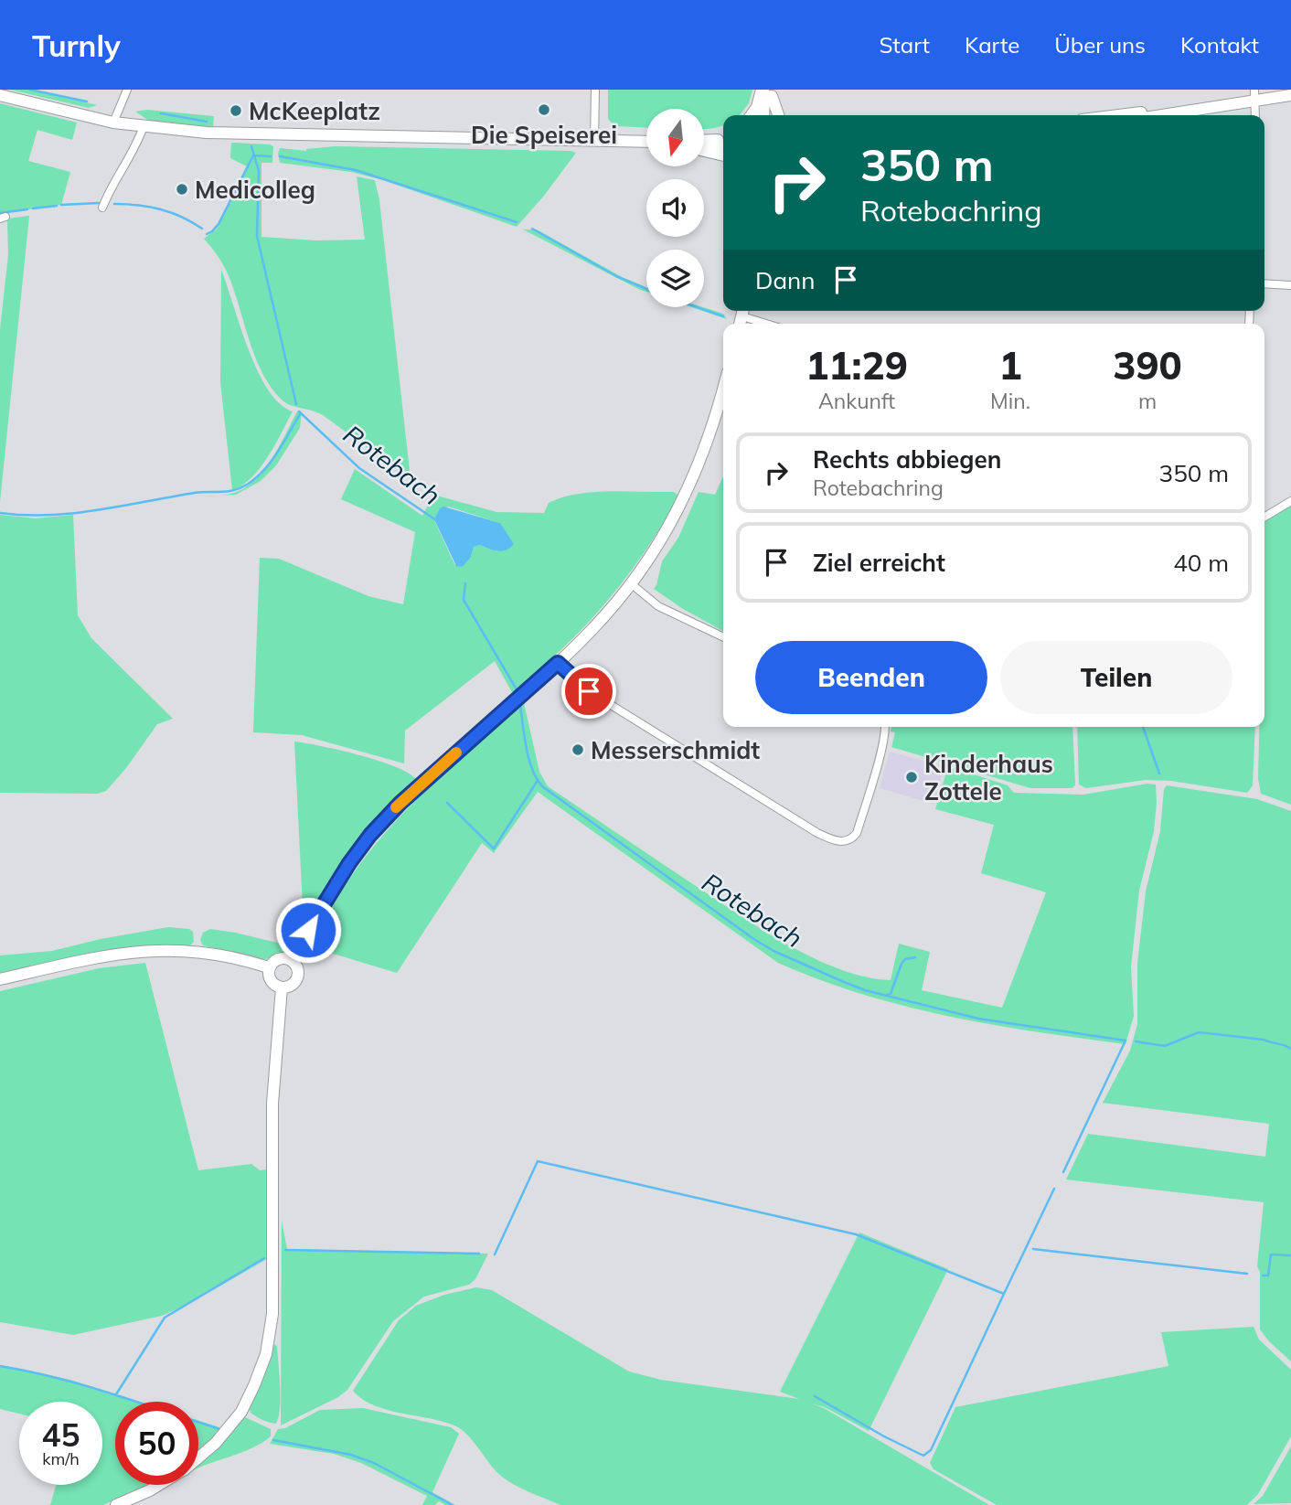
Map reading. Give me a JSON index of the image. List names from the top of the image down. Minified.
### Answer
{"water":["Rotebach"],"places":["Die Speiserei","McKeeplatz","Medicolleg","Messerschmidt","Kinderhaus Zottele"],"north":"bottom","page":{"header":"Turnly","nav":["Start","Karte","Über uns","Kontakt"],"turn":["350 m","Rotebachring"],"then":"Dann","eta":["11:29","Ankunft","1","Min.","390","m"],"list":[{"name":"Rechts abbiegen","note":"Rotebachring","value":"350 m"},{"name":"Ziel erreicht","value":"40 m"}],"buttons":["Beenden","Teilen"],"speed":"45 km/h","limit":"50"}}
